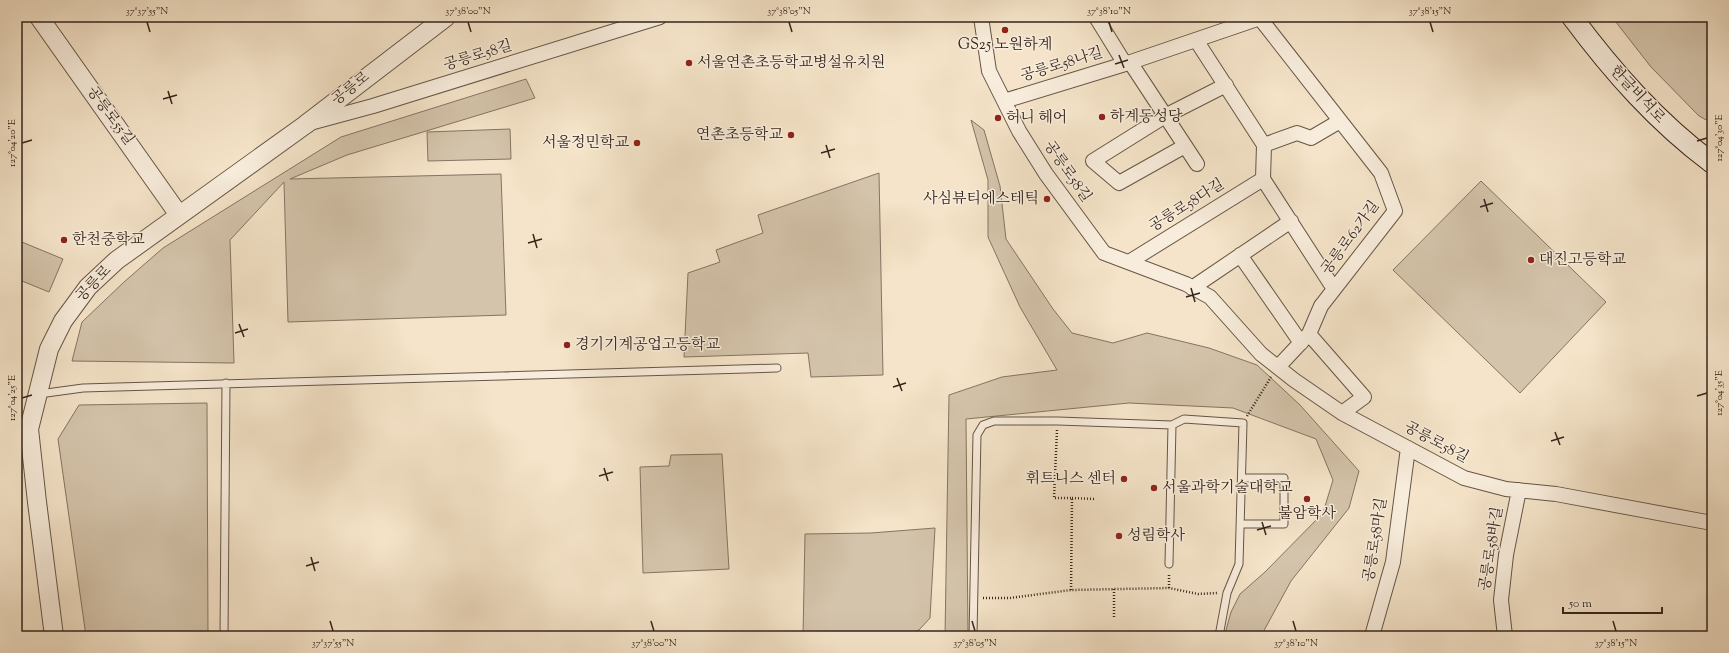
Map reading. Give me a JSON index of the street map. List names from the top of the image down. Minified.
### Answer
{"streets":{"main road":["한글비석로"],"street":["공릉로58길","공릉로58나길","공릉로","공릉로55길","공릉로58다길","공릉로62가길","공릉로58마길","공릉로58바길"]},"crossings":[["공릉로58길","공릉로58나길"],["공릉로58길","공릉로"],["공릉로58길","공릉로58다길"],["공릉로58길","공릉로62가길"],["공릉로58길","공릉로58마길"],["공릉로58길","공릉로58바길"],["공릉로58나길","공릉로62가길"],["공릉로","공릉로55길"]],"places":["GS25 노원하계","서울연촌초등학교병설유치원","하계동성당","허니 헤어","연촌초등학교","서울정민학교","사심뷰티에스테틱","한천중학교","대진고등학교","경기기계공업고등학교","휘트니스 센터","서울과학기술대학교","불암학사","성림학사"],"scale_bar":"50 m","coordinates":["37°37'55\"N","37°38'00\"N","37°38'05\"N","37°38'10\"N","37°38'15\"N","127°04'30\"E","127°04'20\"E","127°04'35\"E","127°04'25\"E"]}
